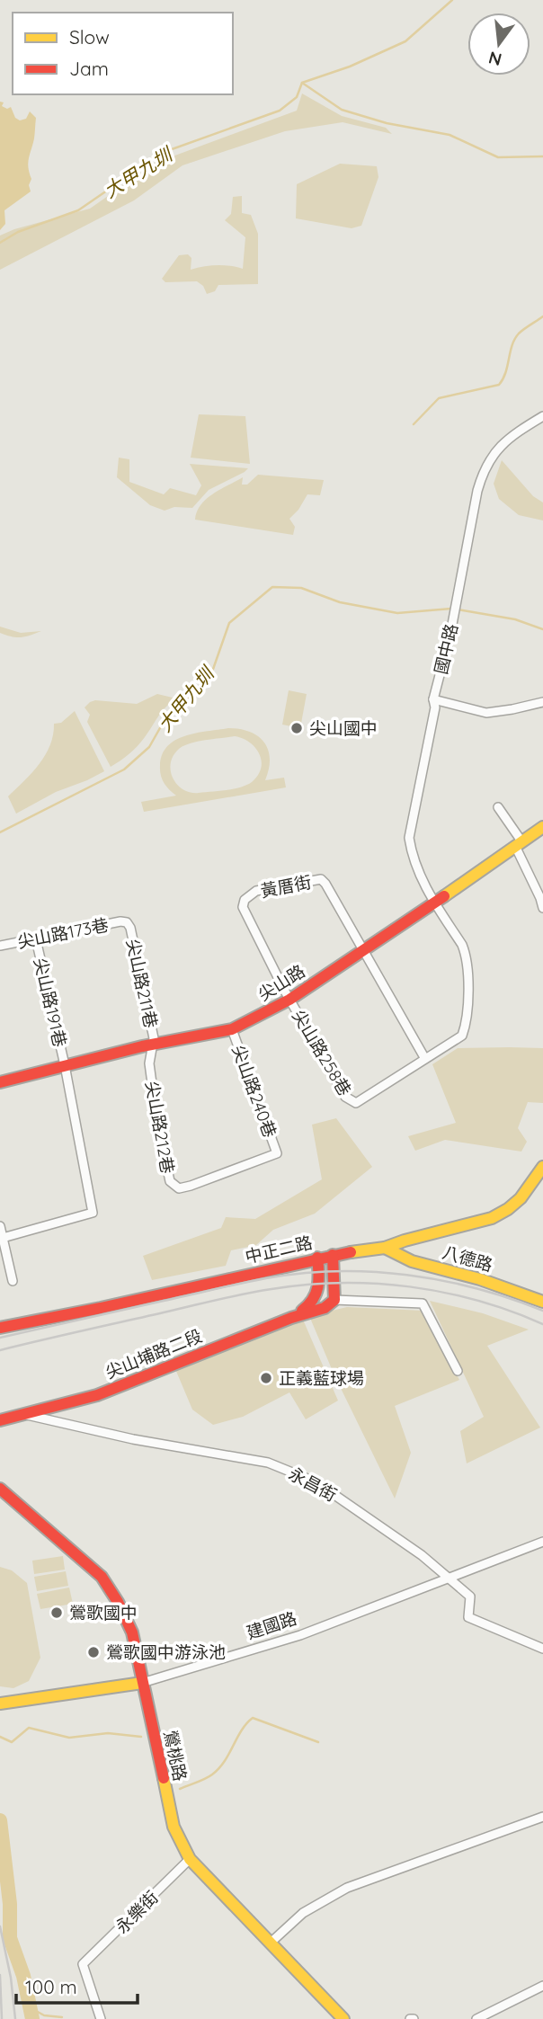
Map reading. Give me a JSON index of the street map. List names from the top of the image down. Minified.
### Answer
{"streets":{"street":["國中路","黃厝街","尖山路173巷","尖山路","尖山路211巷","尖山路191巷","尖山路258巷","尖山路240巷","尖山路212巷","中正二路","八德路","尖山埔路二段","永昌街","建國路","鶯桃路","永樂街"]},"crossings":[["國中路","尖山路"],["國中路","尖山路258巷"],["黃厝街","尖山路"],["黃厝街","尖山路258巷"],["尖山路173巷","尖山路211巷"],["尖山路173巷","尖山路191巷"],["尖山路","尖山路211巷"],["尖山路","尖山路191巷"],["尖山路","尖山路258巷"],["尖山路","尖山路240巷"],["尖山路","尖山路212巷"],["尖山路211巷","尖山路212巷"],["尖山路240巷","尖山路212巷"],["中正二路","八德路"],["尖山埔路二段","永昌街"],["永昌街","建國路"],["建國路","鶯桃路"],["鶯桃路","永樂街"]],"water":["大甲九圳"],"places":["尖山國中","正義藍球場","鶯歌國中","鶯歌國中游泳池"],"legend":["Slow","Jam"],"scale_bar":"100 m","north":"bottom"}
